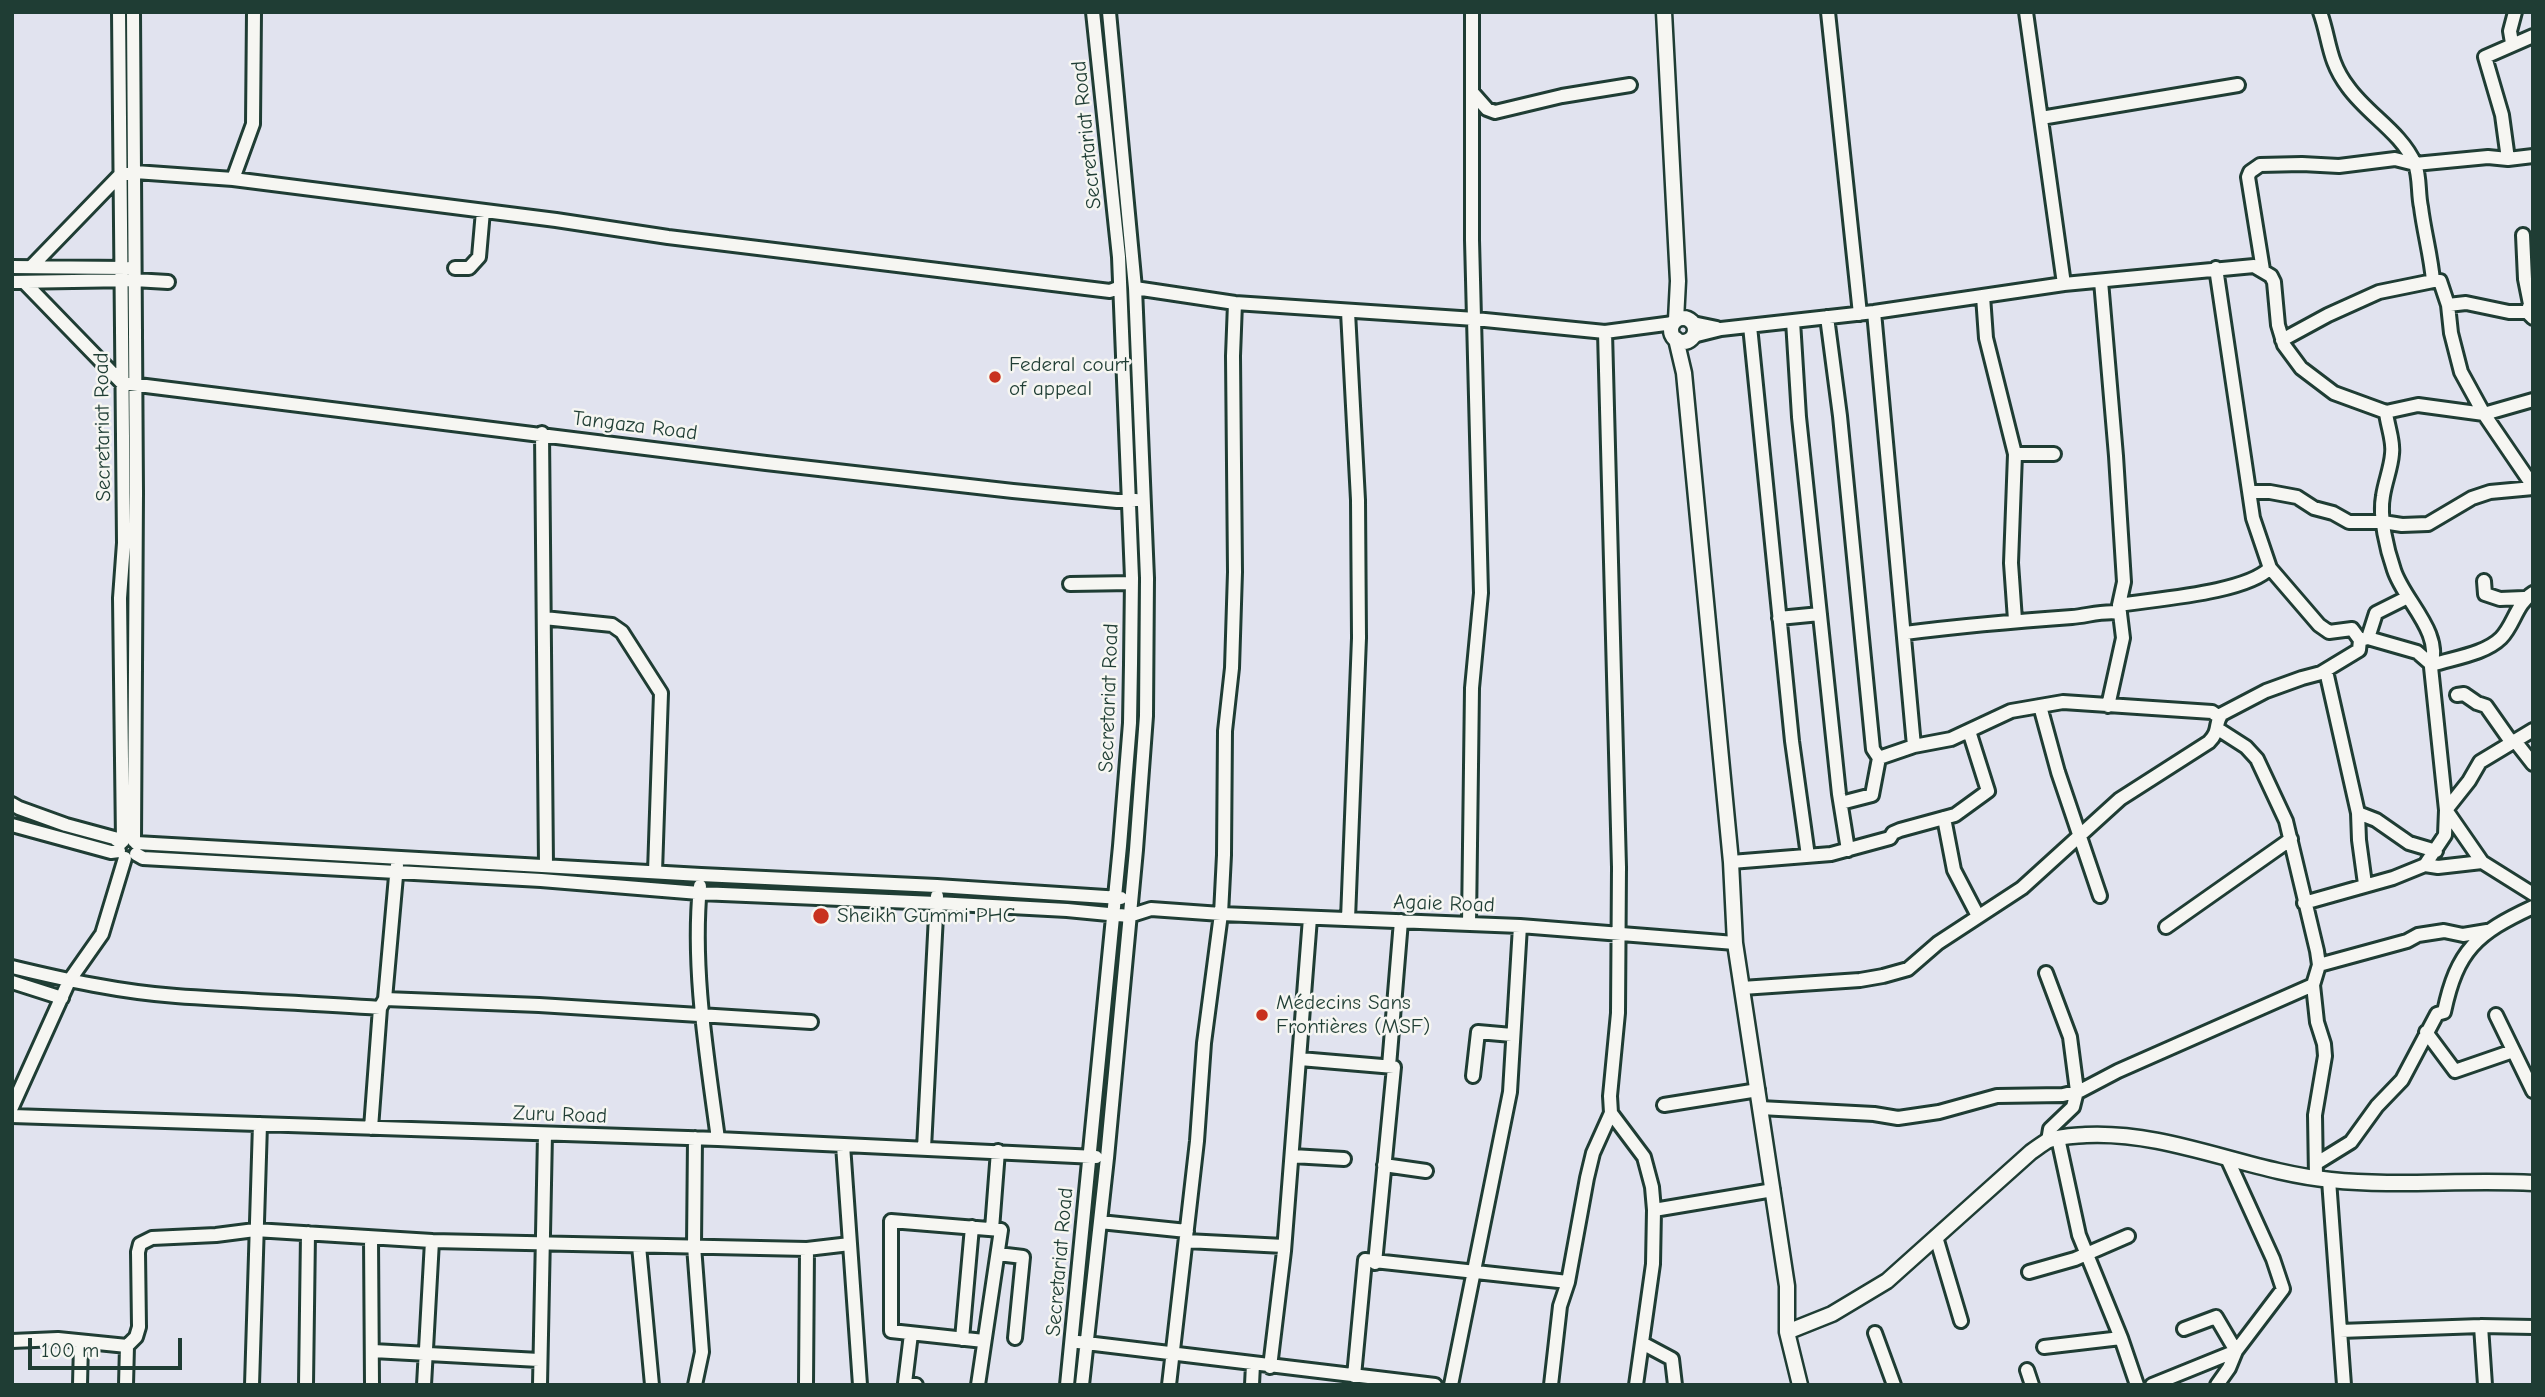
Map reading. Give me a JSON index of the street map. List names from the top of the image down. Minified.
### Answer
{"streets":{"street":["Secretariat Road","Tangaza Road","Agaie Road","Zuru Road"]},"crossings":[["Secretariat Road","Tangaza Road"],["Secretariat Road","Zuru Road"]],"places":["Federal court of appeal","Sheikh Gummi PHC","Médecins Sans Frontières (MSF)"],"scale_bar":"100 m"}
